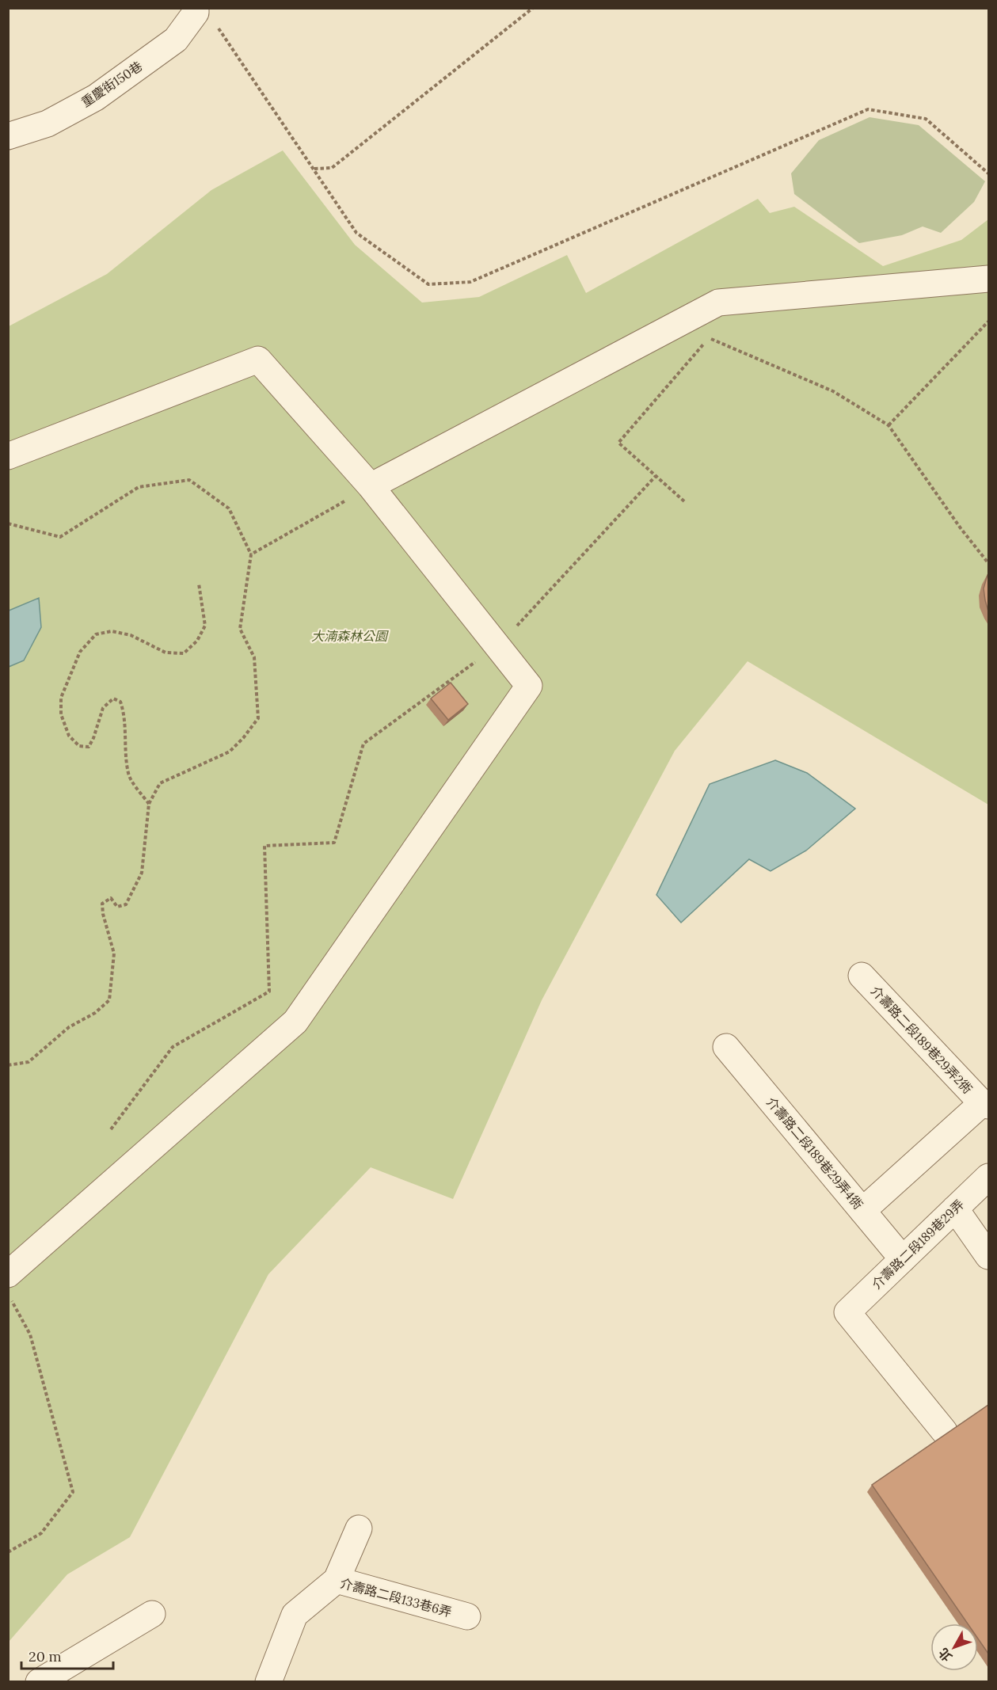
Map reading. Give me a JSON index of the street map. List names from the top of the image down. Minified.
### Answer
{"streets":{"street":["重慶街150巷","介壽路二段189巷29弄2衖","介壽路二段189巷29弄4衖","介壽路二段189巷29弄","介壽路二段133巷6弄"]},"crossings":[["介壽路二段189巷29弄4衖","介壽路二段189巷29弄"]],"parks":["大湳森林公園"],"scale_bar":"20 m","north":"bottom left"}
